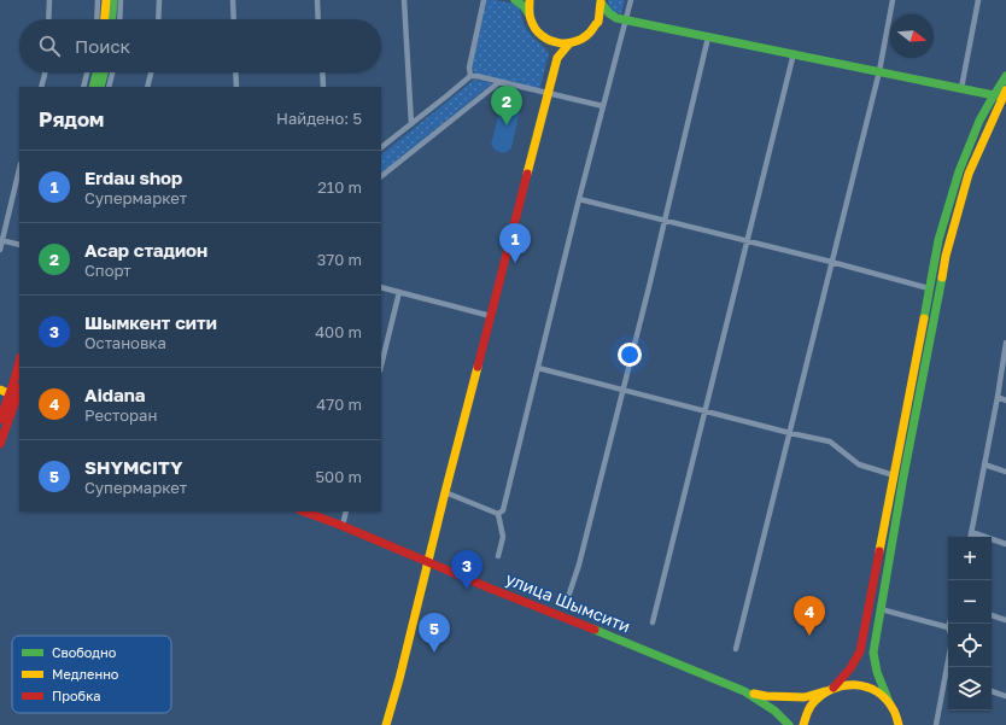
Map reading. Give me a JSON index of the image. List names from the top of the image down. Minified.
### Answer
{"streets":{"main road":["улица Шымсити"]},"legend":["Свободно","Медленно","Пробка"],"north":"right","page":{"search":"Поиск","pins":["2","1","3","4","5"],"heading":["Рядом","Найдено: 5"],"list":[{"mark":"1","name":"Erdau shop","note":"Супермаркет","value":"210 m"},{"mark":"2","name":"Асар стадион","note":"Спорт","value":"370 m"},{"mark":"3","name":"Шымкент сити","note":"Остановка","value":"400 m"},{"mark":"4","name":"Aidana","note":"Ресторан","value":"470 m"},{"mark":"5","name":"SHYMCITY","note":"Супермаркет","value":"500 m"}],"map_buttons":["+","−"]}}
